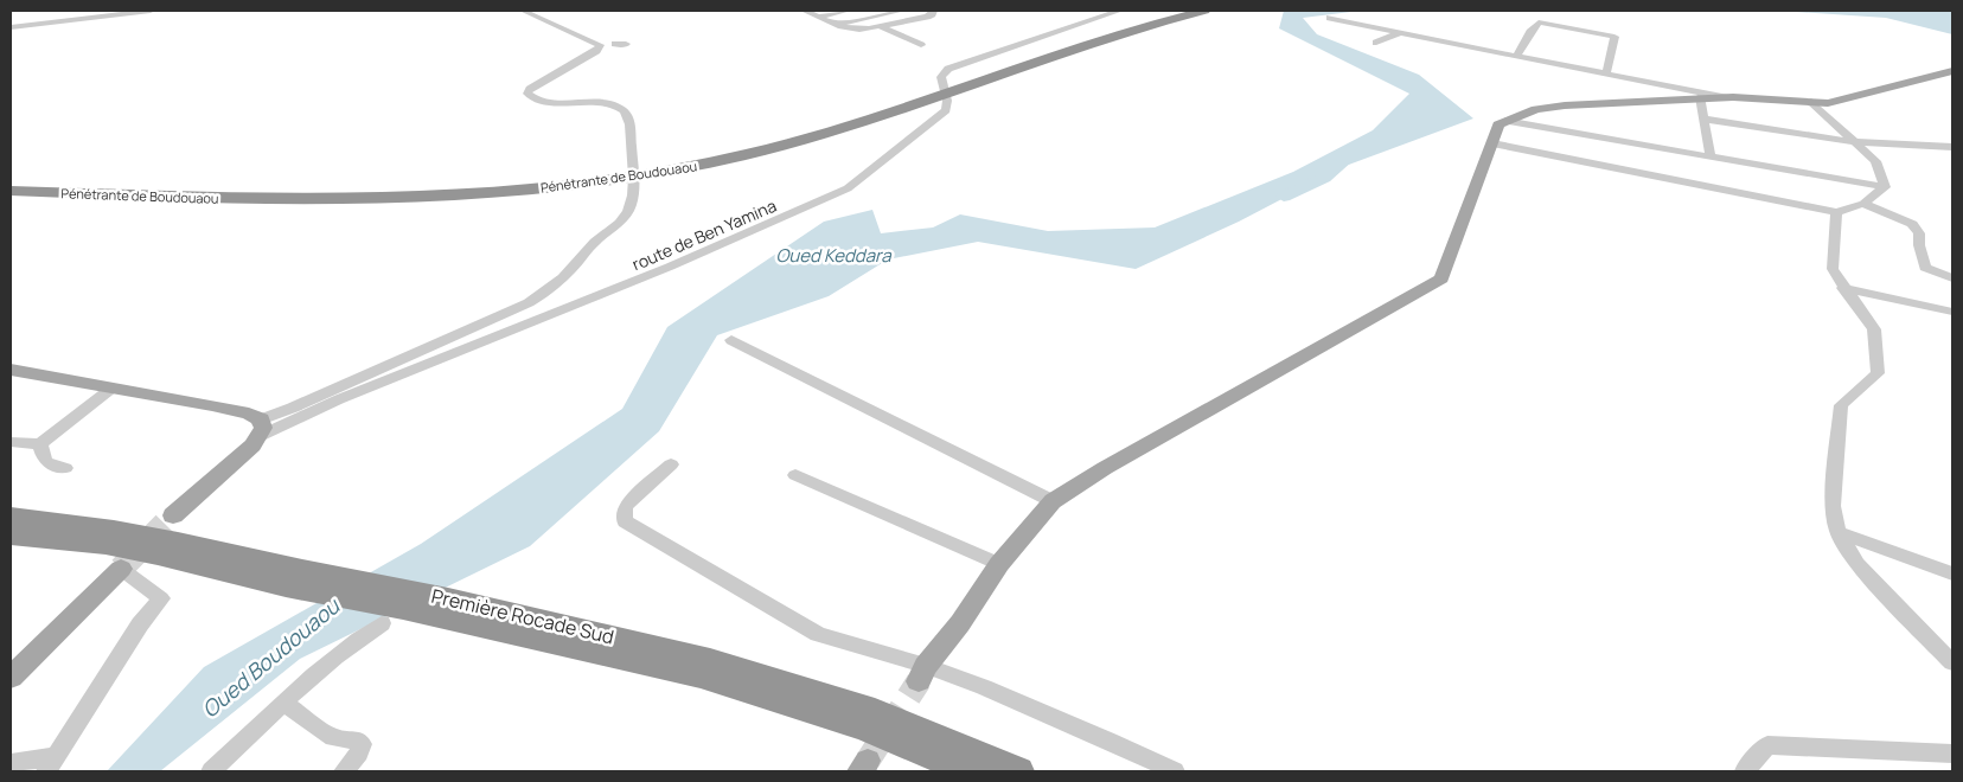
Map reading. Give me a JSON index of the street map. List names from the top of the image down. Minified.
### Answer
{"streets":{"highway":["Pénétrante de Boudouaou","Première Rocade Sud"],"street":["route de Ben Yamina"]},"water":["Oued Keddara","Oued Boudouaou"]}
